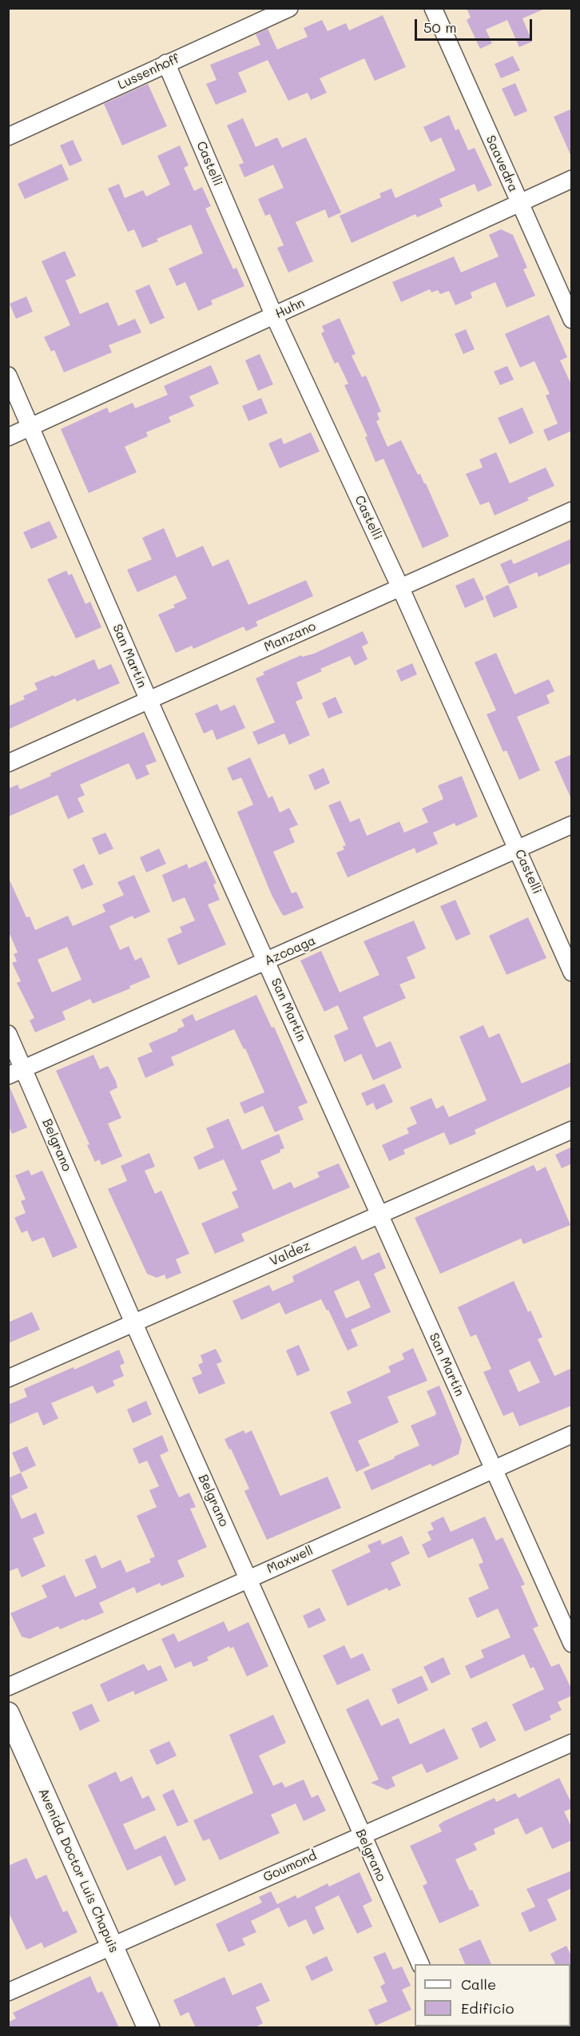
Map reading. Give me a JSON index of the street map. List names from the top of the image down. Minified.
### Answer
{"streets":{"main road":["Avenida Doctor Luis Chapuis"],"street":["Lussenhoff","Castelli","Saavedra","Huhn","Manzano","San Martín","Azcoaga","Belgrano","Valdez","Maxwell","Goumond"]},"crossings":[["Lussenhoff","Castelli"],["Castelli","Huhn"],["Castelli","Manzano"],["Castelli","Azcoaga"],["Saavedra","Huhn"],["Huhn","San Martín"],["Manzano","San Martín"],["San Martín","Azcoaga"],["San Martín","Valdez"],["San Martín","Maxwell"],["Azcoaga","Belgrano"],["Belgrano","Valdez"],["Belgrano","Maxwell"],["Belgrano","Goumond"],["Goumond","Avenida Doctor Luis Chapuis"]],"legend":["Calle","Edificio"],"scale_bar":"50 m"}
